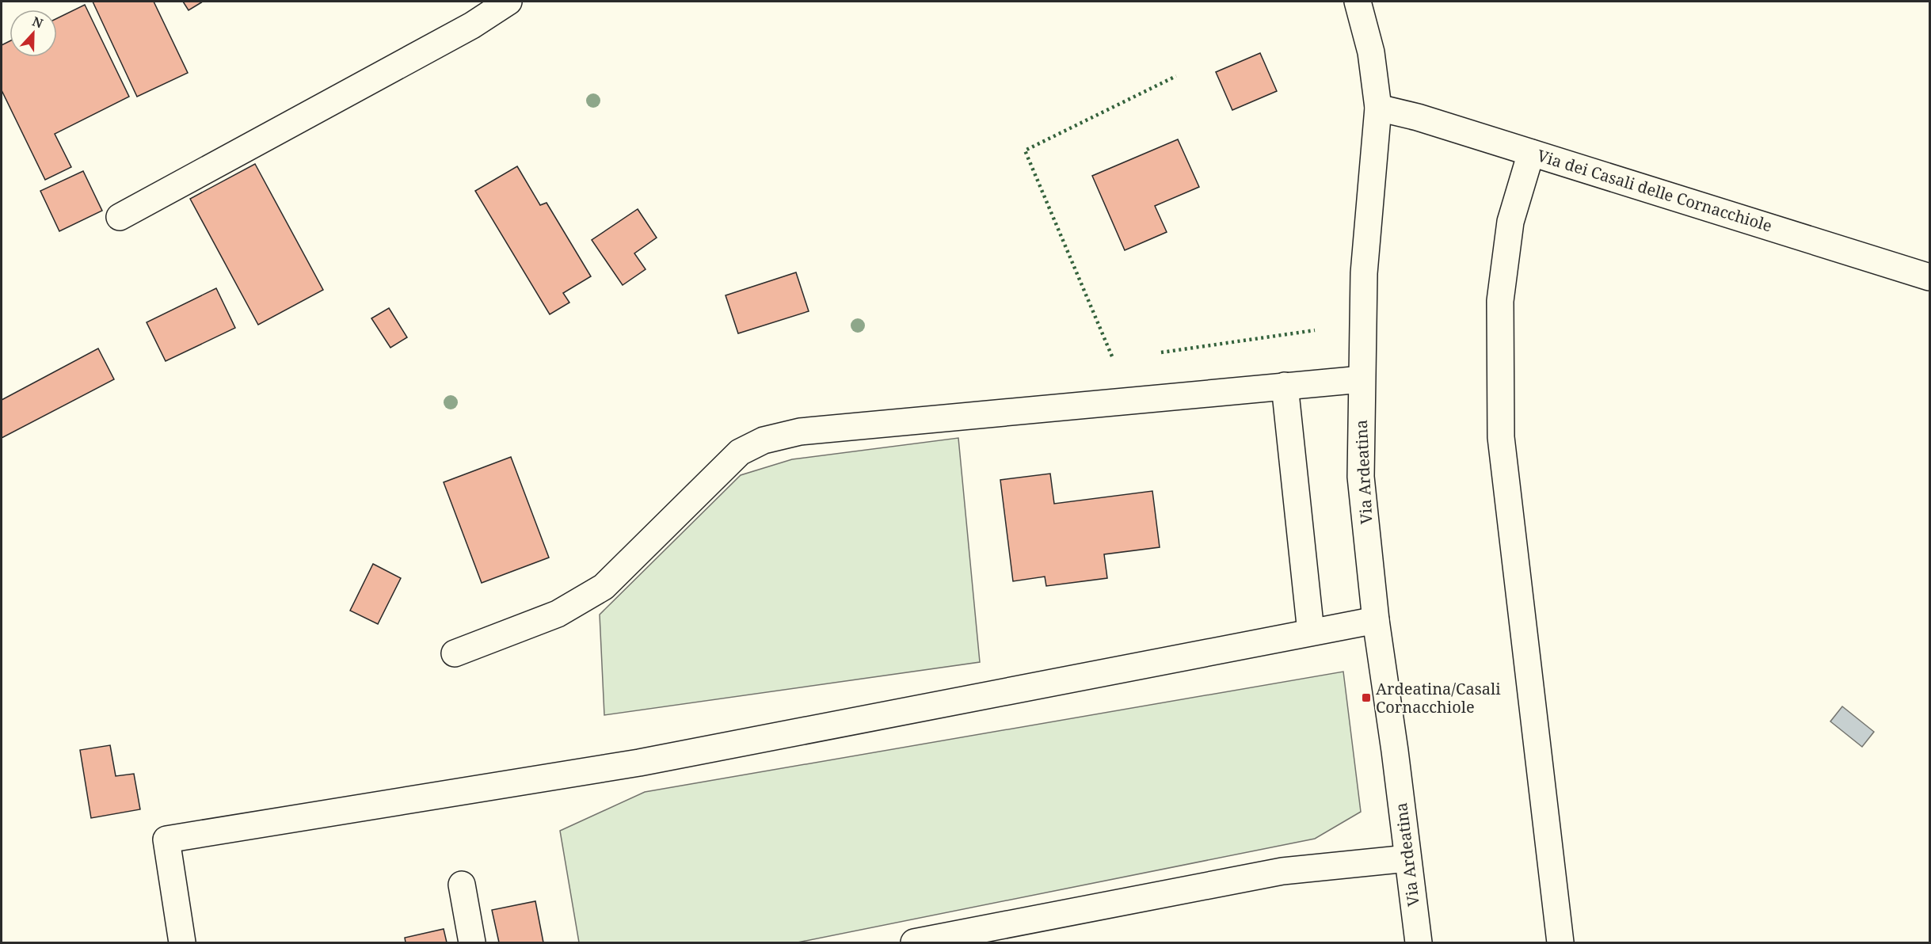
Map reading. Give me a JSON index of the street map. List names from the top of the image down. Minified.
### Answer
{"streets":{"main road":["Via dei Casali delle Cornacchiole","Via Ardeatina"]},"crossings":[["Via dei Casali delle Cornacchiole","Via Ardeatina"]],"places":{"transit":["Ardeatina/Casali Cornacchiole"]},"north":"top"}
